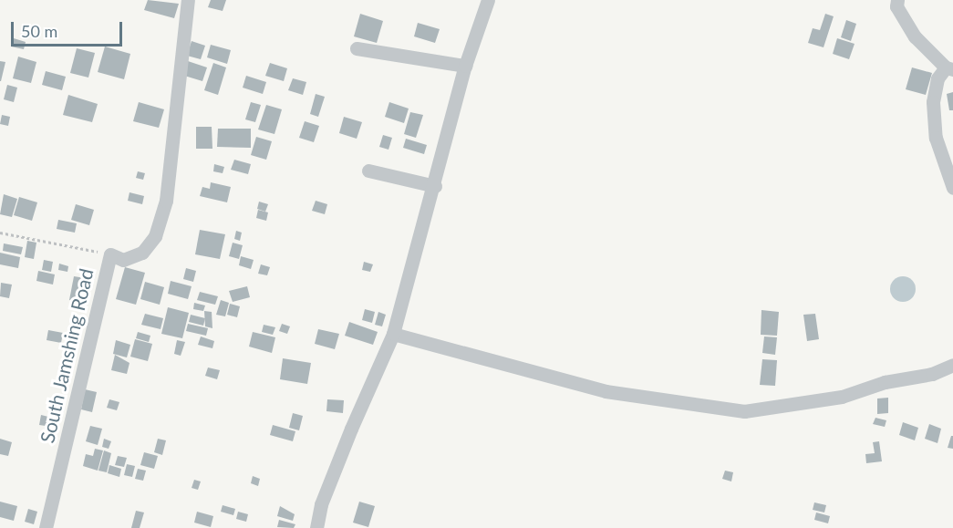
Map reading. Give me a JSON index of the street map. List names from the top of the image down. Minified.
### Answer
{"streets":{"street":["South Jamshing Road"]},"scale_bar":"50 m"}
